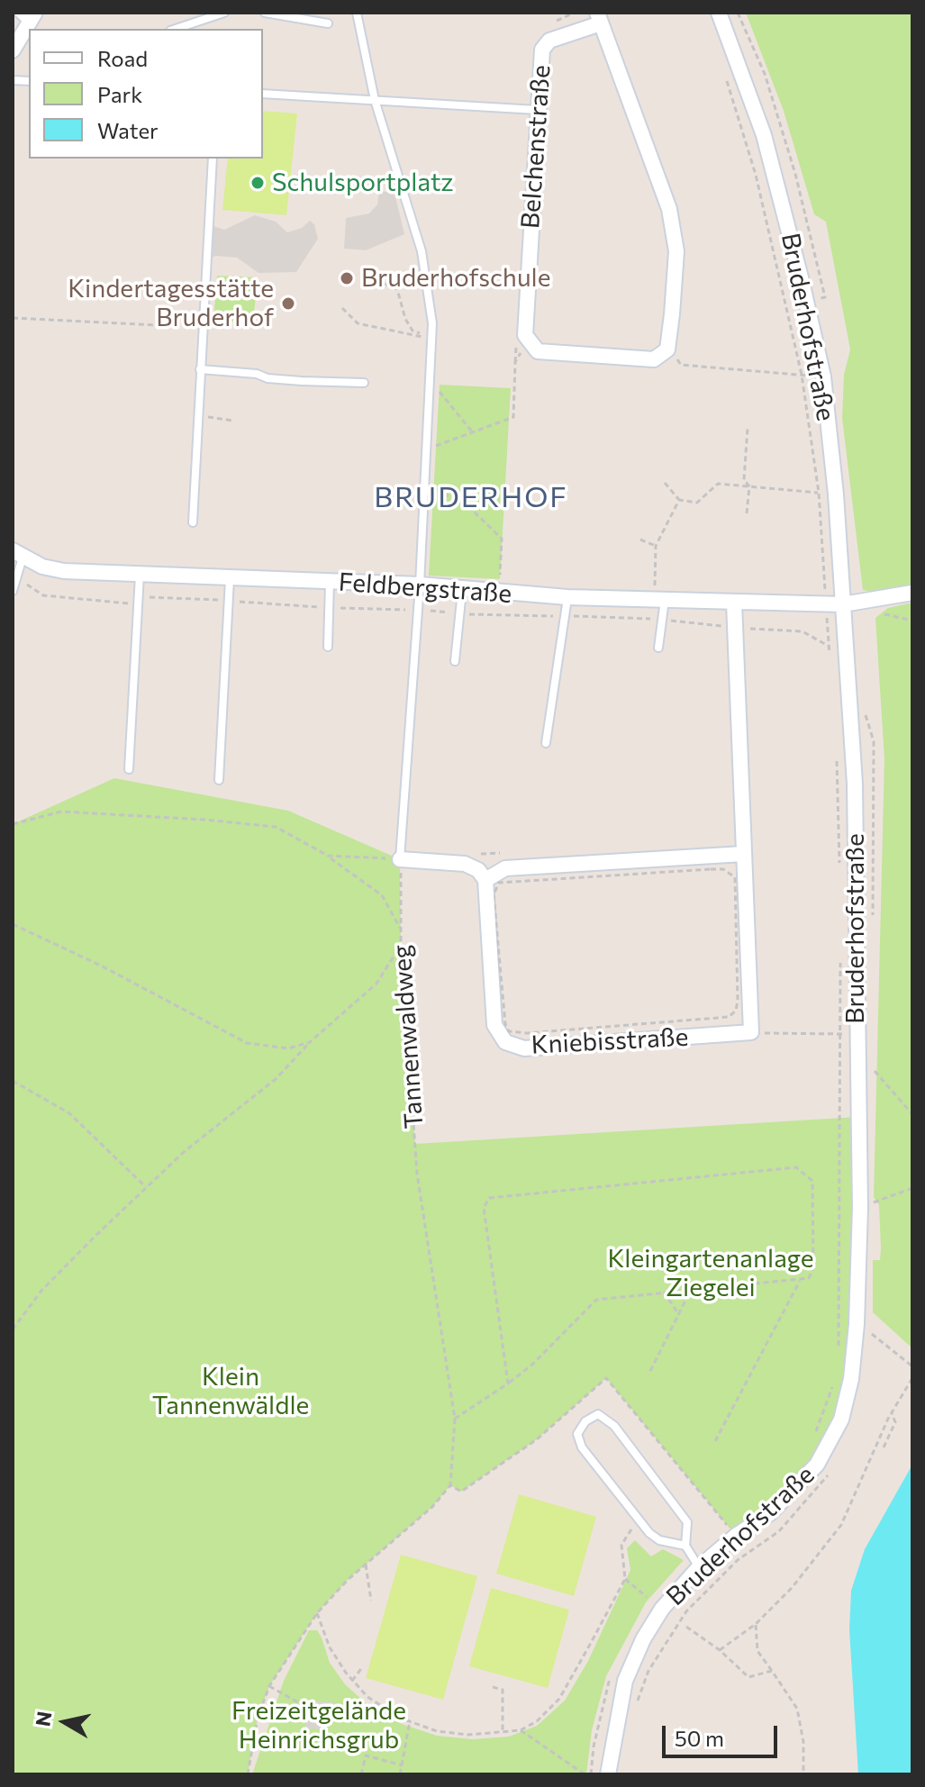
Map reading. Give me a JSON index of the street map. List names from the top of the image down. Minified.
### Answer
{"streets":{"street":["Belchenstraße","Bruderhofstraße","Feldbergstraße","Kniebisstraße"],"path":["Tannenwaldweg"]},"crossings":[["Bruderhofstraße","Feldbergstraße"]],"districts":["BRUDERHOF"],"parks":["Kleingartenanlage Ziegelei","Klein Tannenwäldle","Freizeitgelände Heinrichsgrub"],"places":["Schulsportplatz","Bruderhofschule","Kindertagesstätte Bruderhof"],"legend":["Road","Park","Water"],"scale_bar":"50 m","north":"left"}
